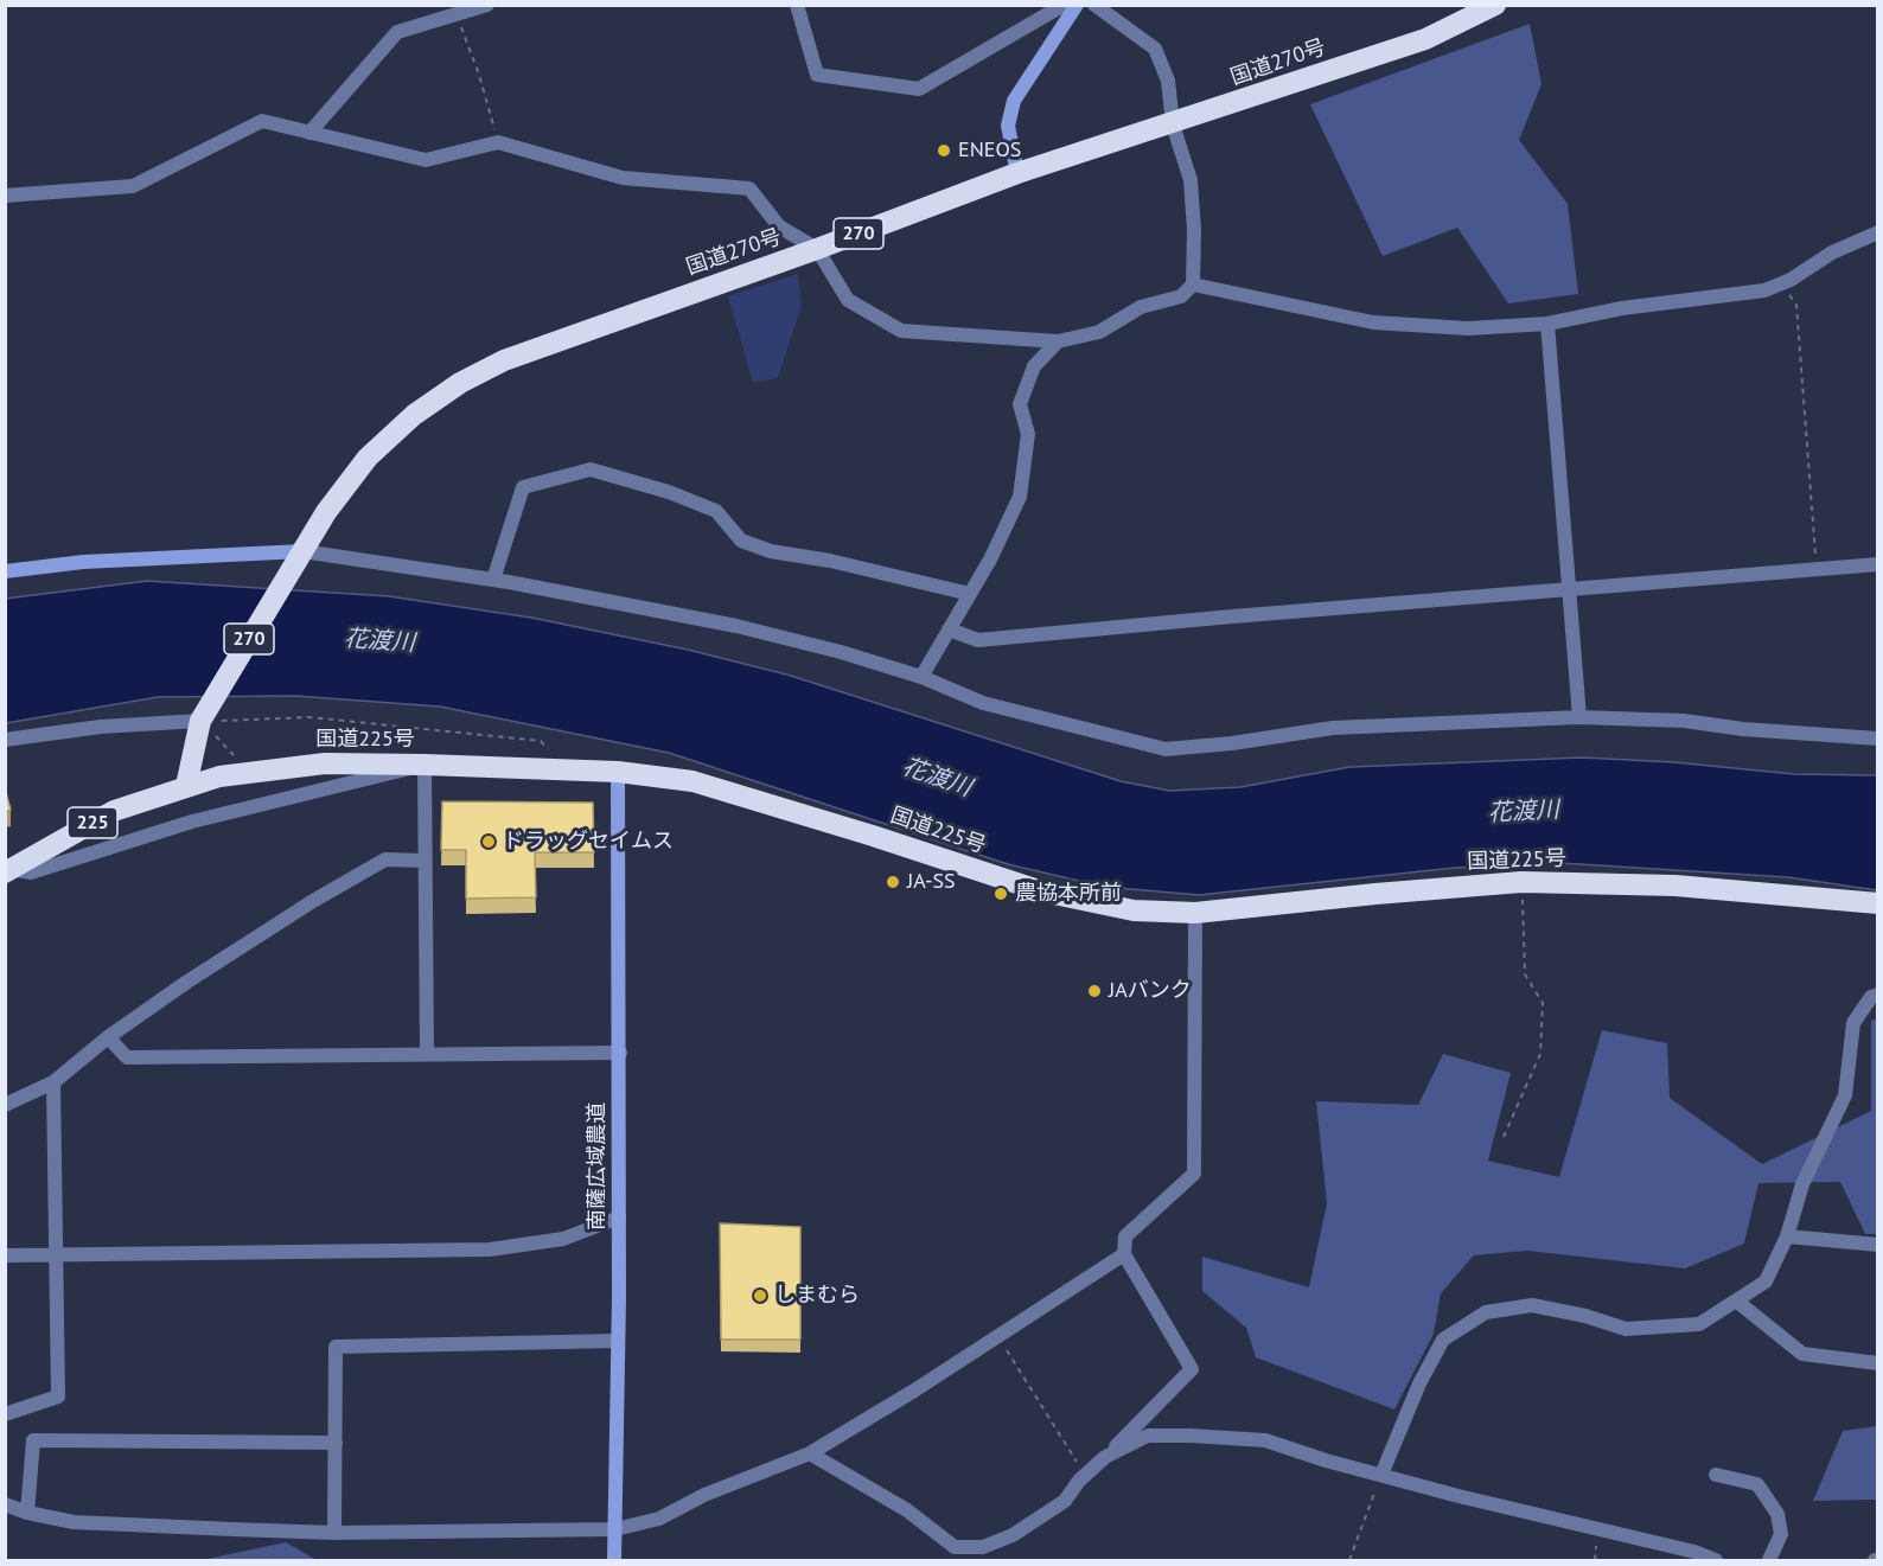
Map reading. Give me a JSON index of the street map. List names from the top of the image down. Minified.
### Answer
{"streets":{"highway":["国道270号","270","国道225号","225"],"street":["南薩広域農道"]},"crossings":[["国道270号","国道225号"],["国道225号","南薩広域農道"]],"water":["花渡川"],"places":["ENEOS","ドラッグセイムス","JA-SS","農協本所前","JAバンク","しまむら"]}
